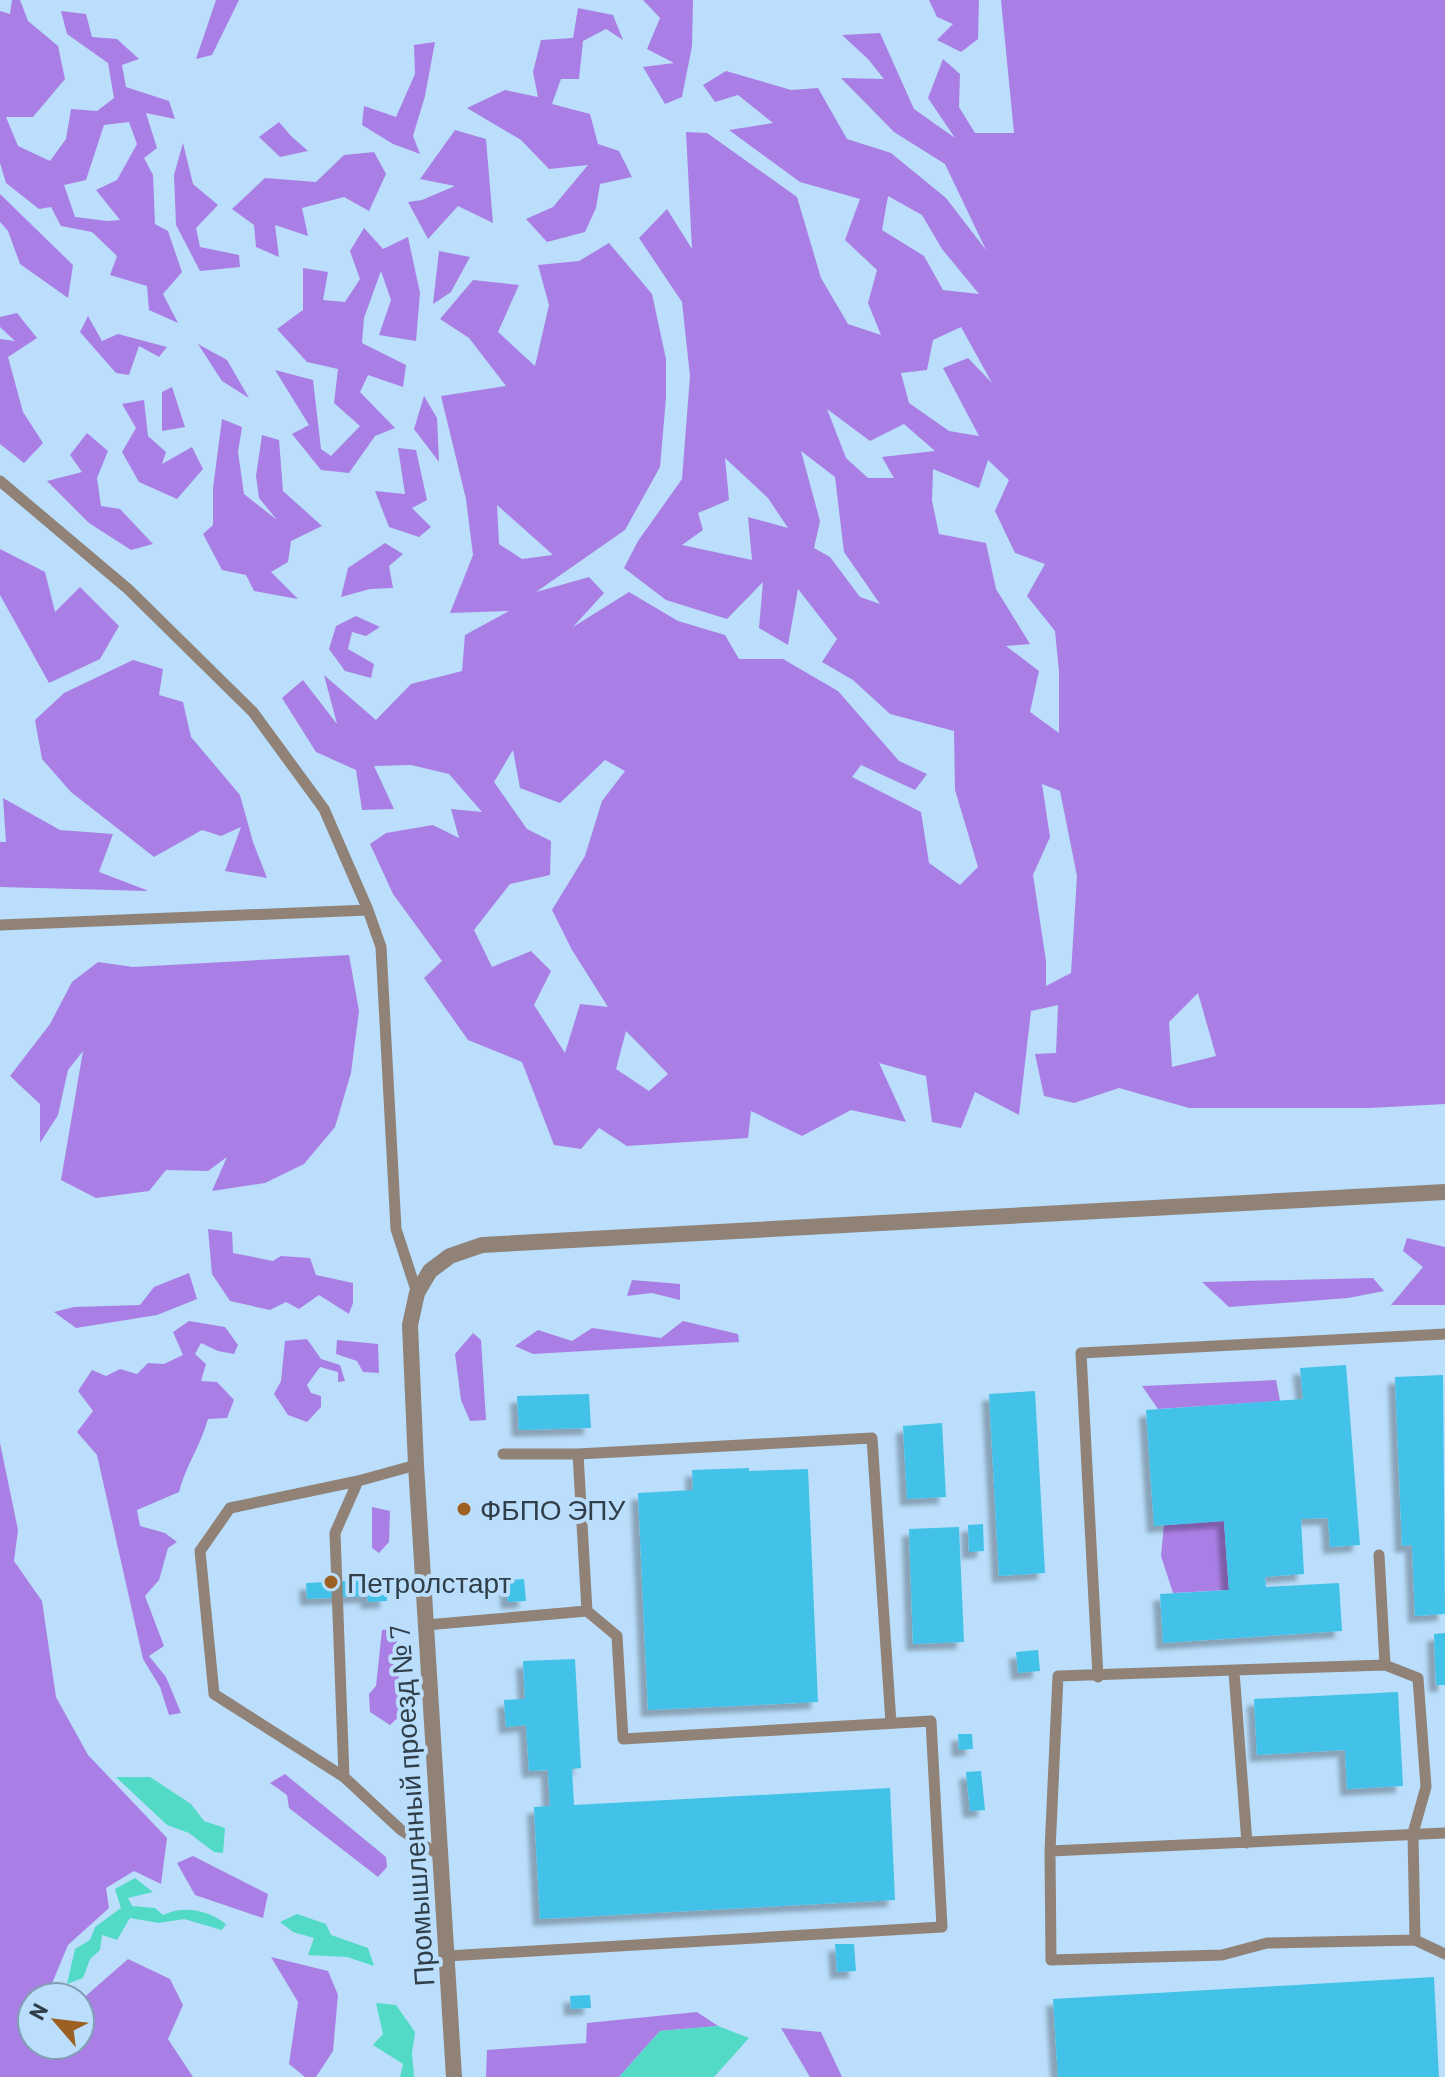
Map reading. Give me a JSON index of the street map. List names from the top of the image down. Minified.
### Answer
{"streets":{"street":["Промышленный проезд № 7"]},"places":["ФБПО ЭПУ","Петролстарт"],"north":"top left"}
